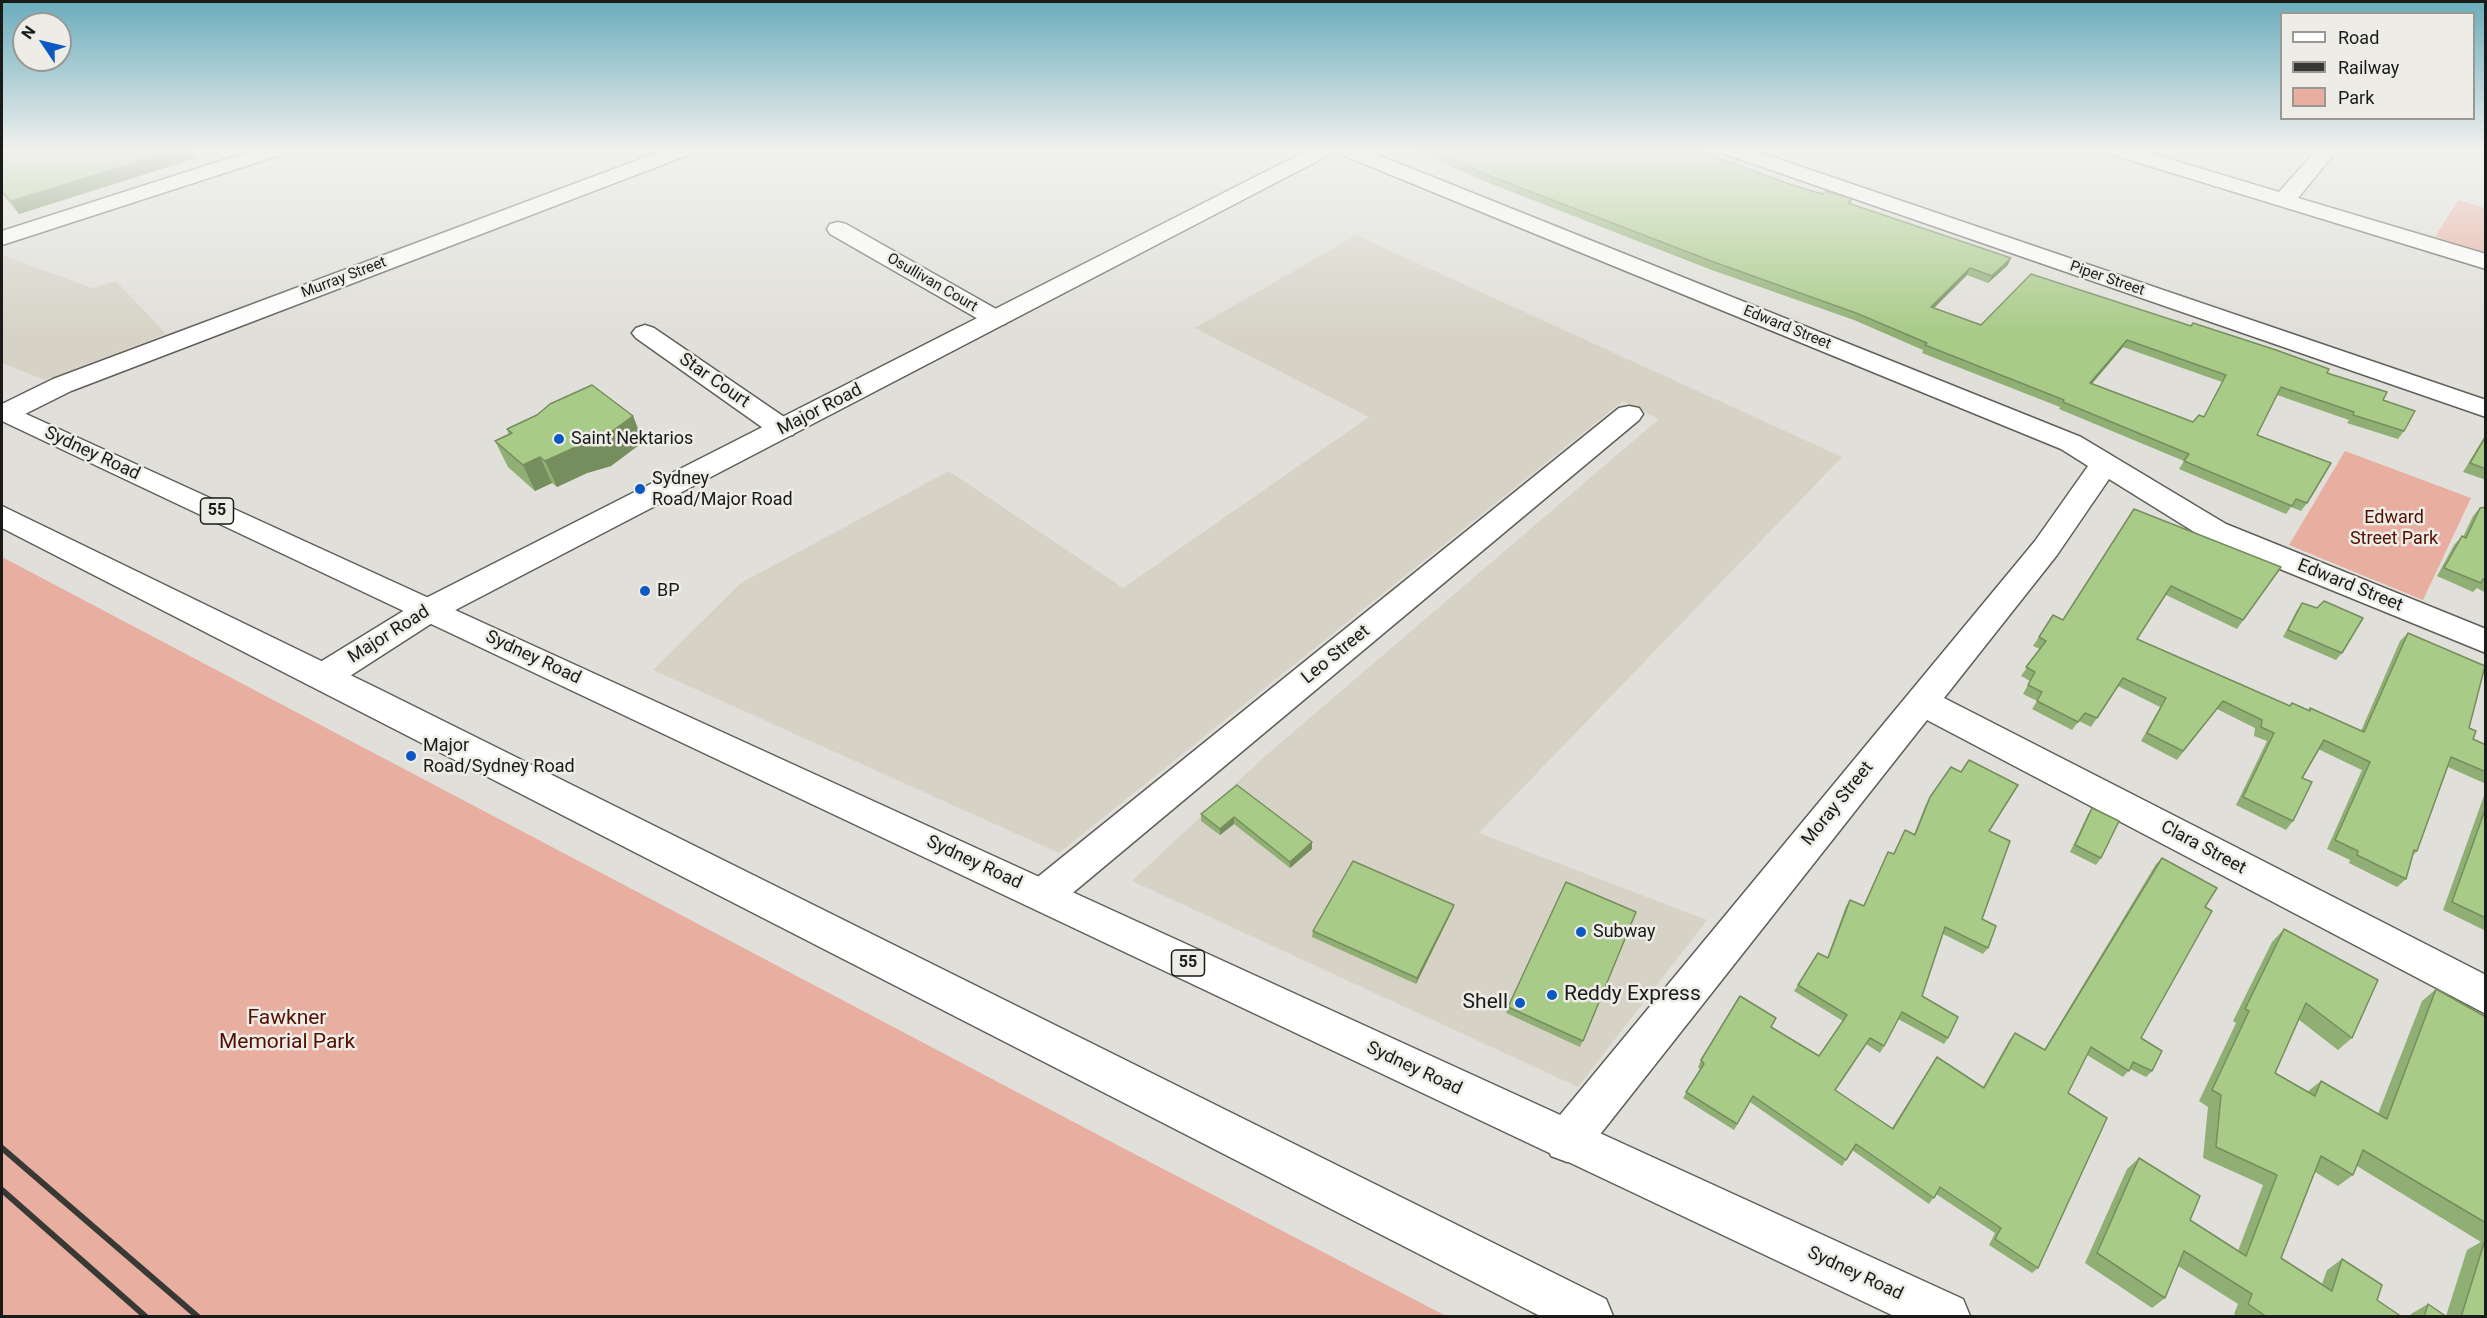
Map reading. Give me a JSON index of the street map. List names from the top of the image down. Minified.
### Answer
{"streets":{"main road":["Murray Street","Piper Street","Osullivan Court","Edward Street","Star Court","Major Road","Sydney Road","55","Leo Street","Moray Street","Clara Street"]},"crossings":[["Murray Street","Sydney Road"],["Osullivan Court","Major Road"],["Edward Street","Moray Street"],["Star Court","Major Road"],["Major Road","Sydney Road"],["Sydney Road","Leo Street"],["Sydney Road","Moray Street"],["Moray Street","Clara Street"]],"parks":["Edward Street Park","Fawkner Memorial Park"],"places":["Saint Nektarios","Sydney Road/Major Road","BP","Major Road/Sydney Road","Subway","Reddy Express","Shell"],"legend":["Road","Railway","Park"],"north":"top left"}
